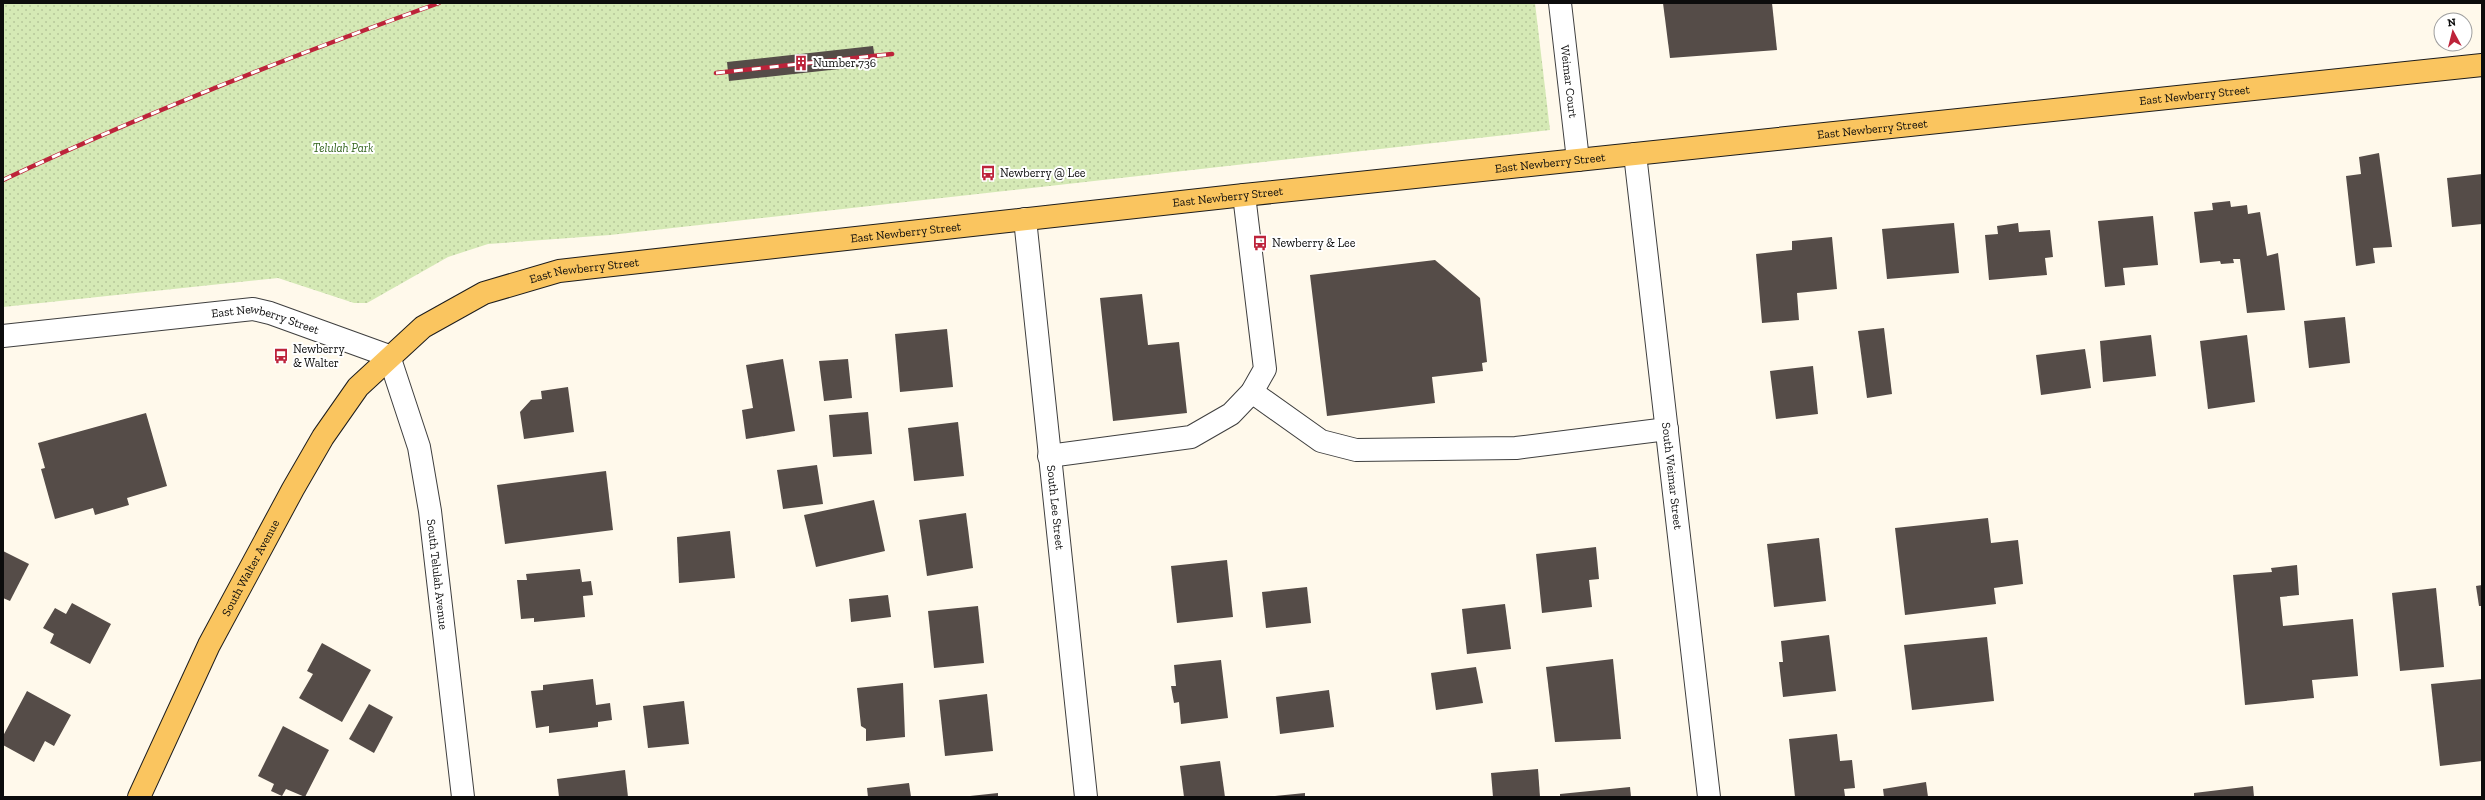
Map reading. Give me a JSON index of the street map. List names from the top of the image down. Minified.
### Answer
{"streets":{"main road":["East Newberry Street","South Walter Avenue"],"street":["Weimar Court","South Weimar Street","South Lee Street","South Telulah Avenue"]},"crossings":[["Weimar Court","East Newberry Street"],["East Newberry Street","South Weimar Street"],["East Newberry Street","South Lee Street"],["East Newberry Street","South Walter Avenue"],["East Newberry Street","South Telulah Avenue"],["South Walter Avenue","South Telulah Avenue"]],"parks":["Telulah Park"],"places":{"building":["Number 736"],"bus stop":["Newberry @ Lee","Newberry & Lee","Newberry & Walter"]},"north":"top"}
